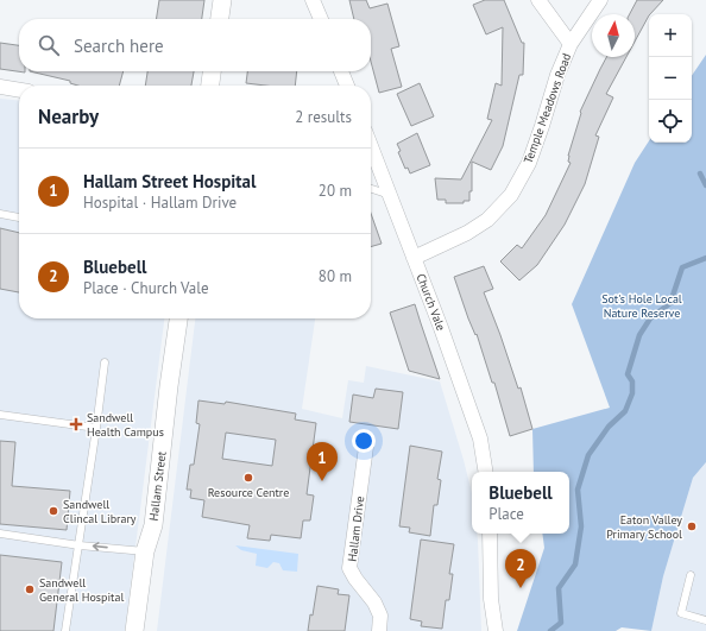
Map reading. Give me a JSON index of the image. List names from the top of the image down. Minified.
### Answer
{"streets":{"street":["Temple Meadows Road","Church Vale","Hallam Street","Hallam Drive"]},"crossings":[["Temple Meadows Road","Church Vale"]],"parks":["Sot's Hole Local Nature Reserve"],"places":{"health":["Sandwell Health Campus"],"other":["Resource Centre","Sandwell Clincal Library","Eaton Valley Primary School","Sandwell General Hospital"]},"north":"top","page":{"map_buttons":["+","−"],"search":"Search here","heading":["Nearby","2 results"],"list":[{"mark":"1","name":"Hallam Street Hospital","note":"Hospital · Hallam Drive","value":"20 m"},{"mark":"2","name":"Bluebell","note":"Place · Church Vale","value":"80 m"}],"pins":["1","2"],"popup":["Bluebell","Place"]}}
